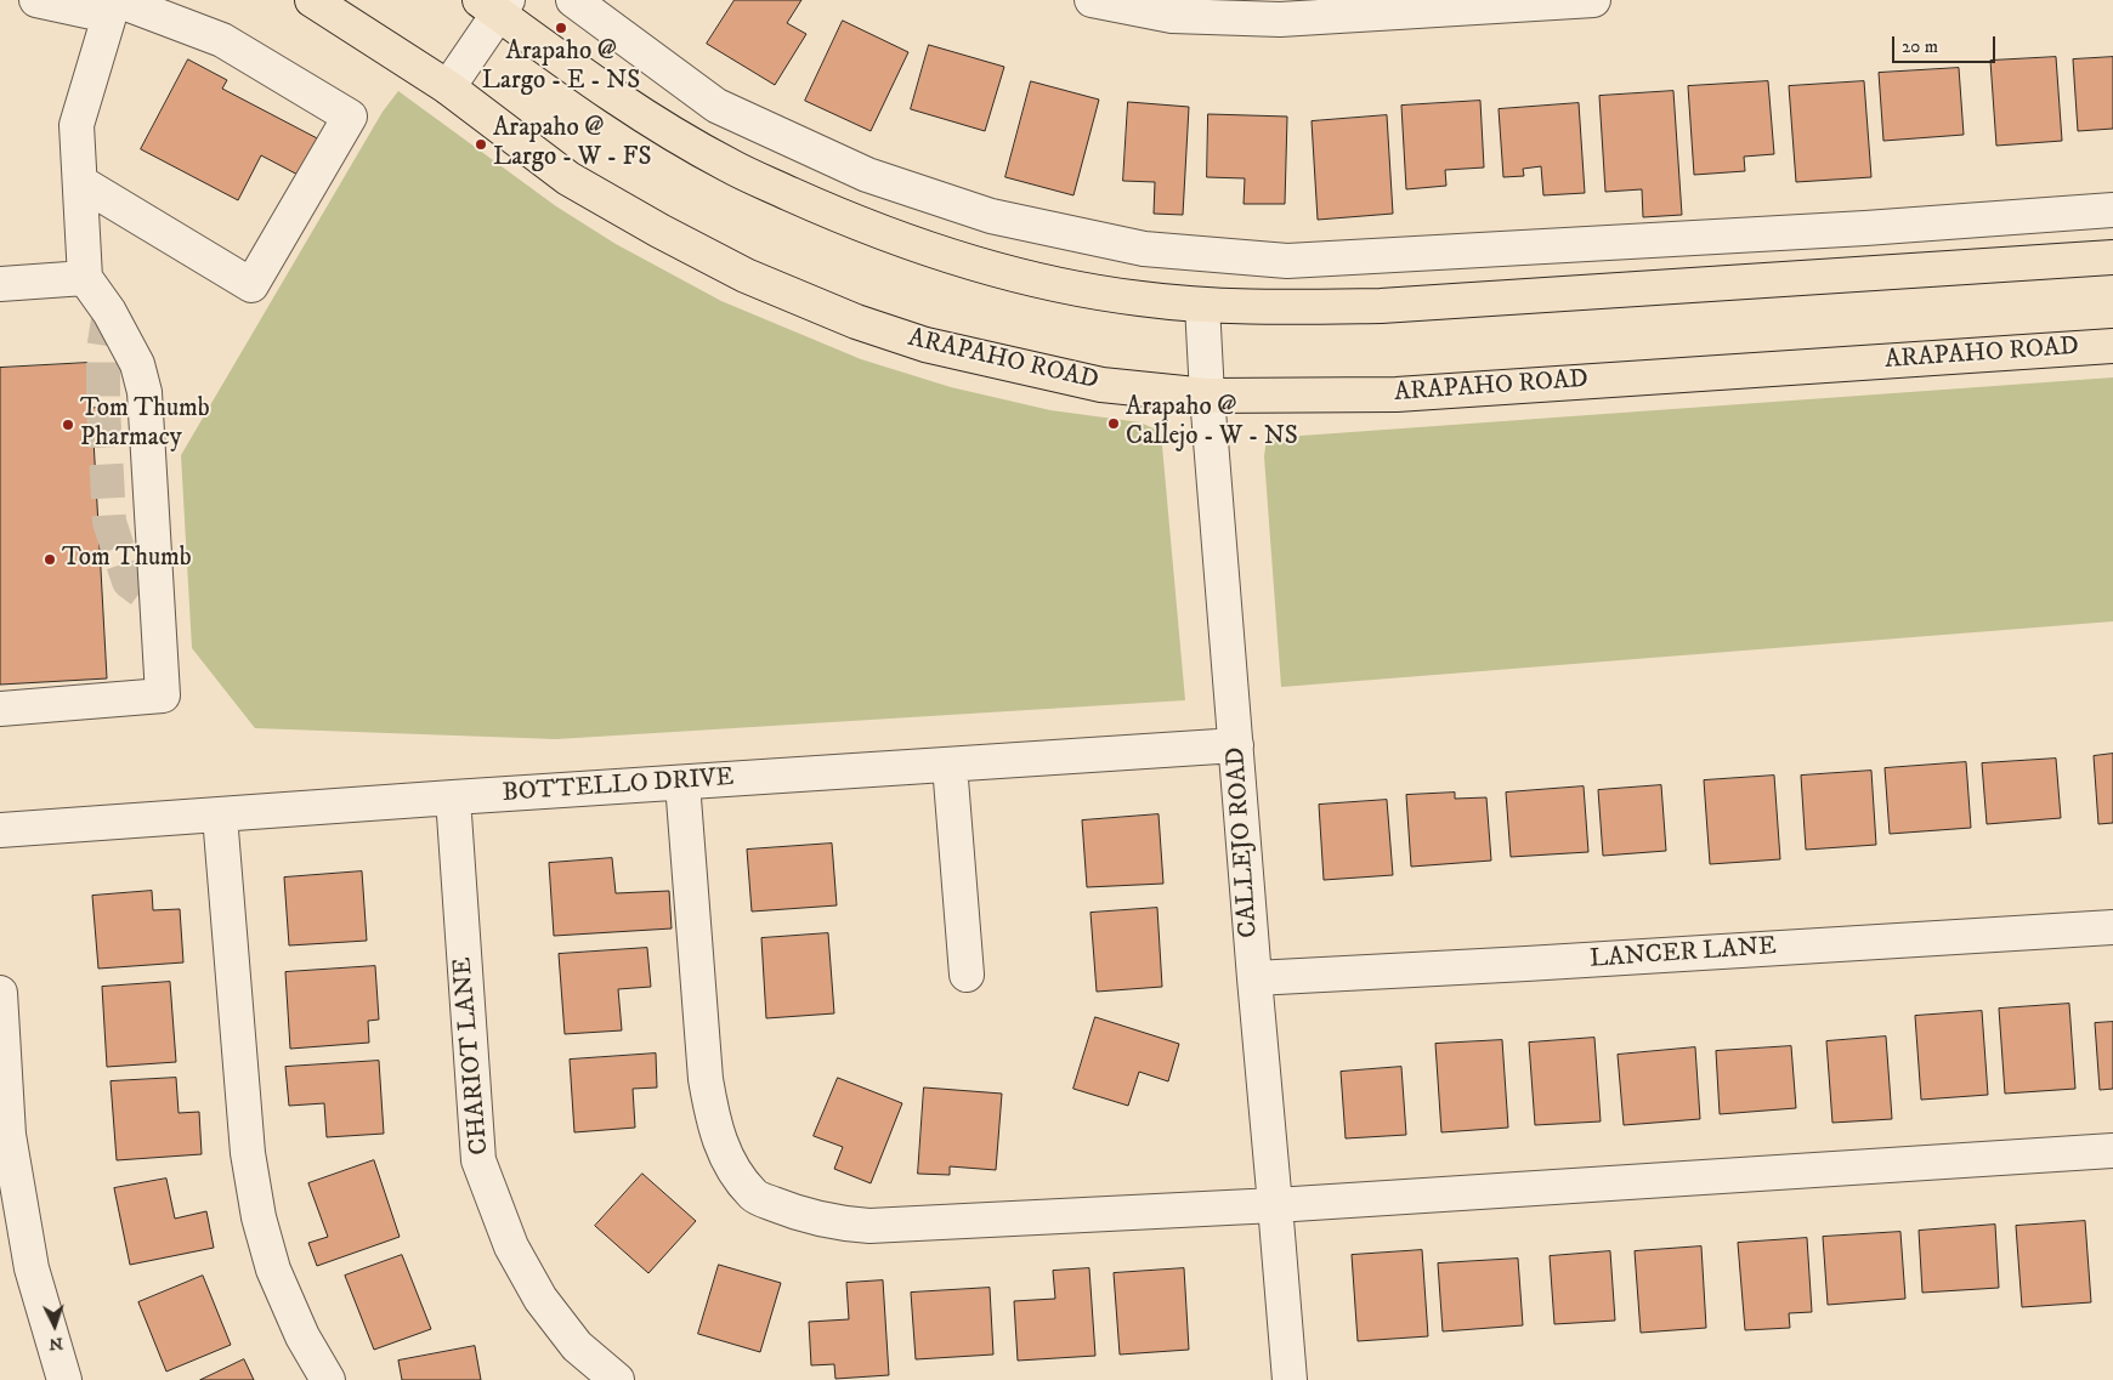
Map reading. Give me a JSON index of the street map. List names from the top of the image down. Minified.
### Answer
{"streets":{"main road":["ARAPAHO ROAD"],"street":["BOTTELLO DRIVE","CALLEJO ROAD","LANCER LANE","CHARIOT LANE"]},"crossings":[["ARAPAHO ROAD","CALLEJO ROAD"],["BOTTELLO DRIVE","CALLEJO ROAD"],["BOTTELLO DRIVE","CHARIOT LANE"],["CALLEJO ROAD","LANCER LANE"]],"places":["Arapaho @ Largo - E - NS","Arapaho @ Largo - W - FS","Arapaho @ Callejo - W - NS","Tom Thumb Pharmacy","Tom Thumb"],"scale_bar":"20 m","north":"bottom"}
